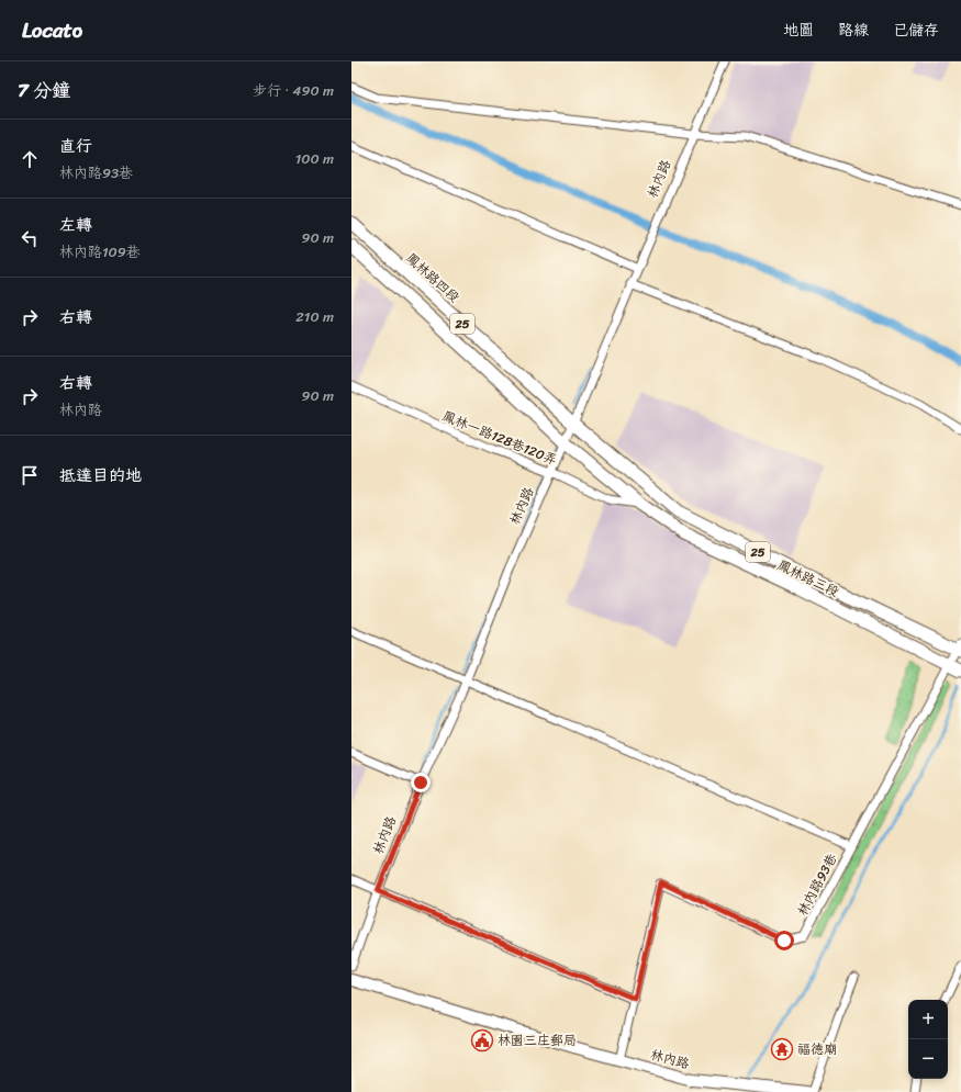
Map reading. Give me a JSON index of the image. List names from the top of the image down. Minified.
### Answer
{"streets":{"main road":["鳳林路四段","25","鳳林路三段"],"street":["林內路","鳳林一路128巷120弄","林內路93巷"]},"crossings":[["林內路","鳳林路四段"],["林內路","25"],["林內路","鳳林一路128巷120弄"],["林內路","鳳林路三段"],["鳳林路四段","鳳林路三段"],["25","鳳林路三段"],["鳳林一路128巷120弄","鳳林路三段"],["鳳林路三段","林內路93巷"]],"places":{"public building":["林園三庄郵局"],"temple":["福德廟"]},"page":{"header":"Locato","nav":["地圖","路線","已儲存"],"heading":["7 分鐘","步行 · 490 m"],"list":[["直行","林內路93巷","100 m"],["左轉","林內路109巷","90 m"],["右轉","210 m"],["右轉","林內路","90 m"],"抵達目的地"],"map_buttons":["+","−"]}}
